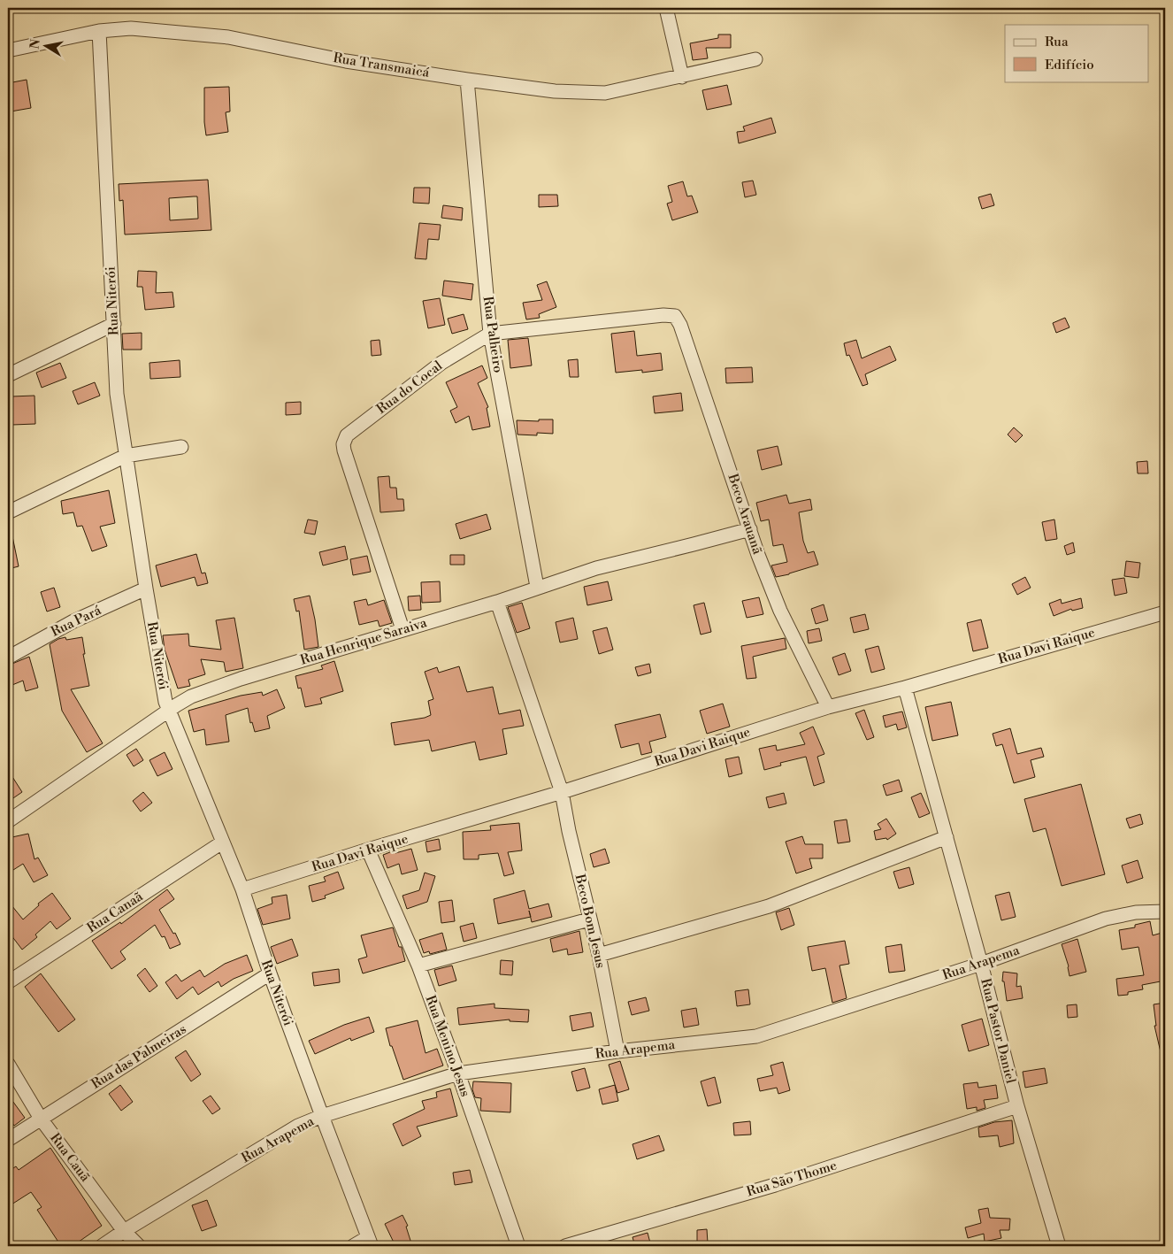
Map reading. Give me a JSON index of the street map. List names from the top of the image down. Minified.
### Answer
{"streets":{"street":["Rua Transmaicá","Rua Niterói","Rua Palheiro","Rua do Cocal","Beco Arauanã","Rua Pará","Rua Henrique Saraiva","Rua Davi Raique","Rua Canaã","Beco Bom Jesus","Rua Arapema","Rua Pastor Daniel","Rua Menino Jesus","Rua das Palmeiras","Rua Cauã","Rua São Thome"]},"crossings":[["Rua Transmaicá","Rua Niterói"],["Rua Transmaicá","Rua Palheiro"],["Rua Niterói","Rua Pará"],["Rua Niterói","Rua Henrique Saraiva"],["Rua Niterói","Rua Davi Raique"],["Rua Niterói","Rua Canaã"],["Rua Niterói","Rua Arapema"],["Rua Niterói","Rua das Palmeiras"],["Rua Palheiro","Rua do Cocal"],["Rua Palheiro","Rua Henrique Saraiva"],["Rua do Cocal","Beco Arauanã"],["Rua do Cocal","Rua Henrique Saraiva"],["Beco Arauanã","Rua Henrique Saraiva"],["Beco Arauanã","Rua Davi Raique"],["Rua Henrique Saraiva","Beco Bom Jesus"],["Rua Davi Raique","Beco Bom Jesus"],["Rua Davi Raique","Rua Pastor Daniel"],["Rua Davi Raique","Rua Menino Jesus"],["Beco Bom Jesus","Rua Arapema"],["Rua Arapema","Rua Pastor Daniel"],["Rua Arapema","Rua Menino Jesus"],["Rua Arapema","Rua Cauã"],["Rua Pastor Daniel","Rua São Thome"],["Rua das Palmeiras","Rua Cauã"]],"legend":["Rua","Edifício"],"north":"left"}
